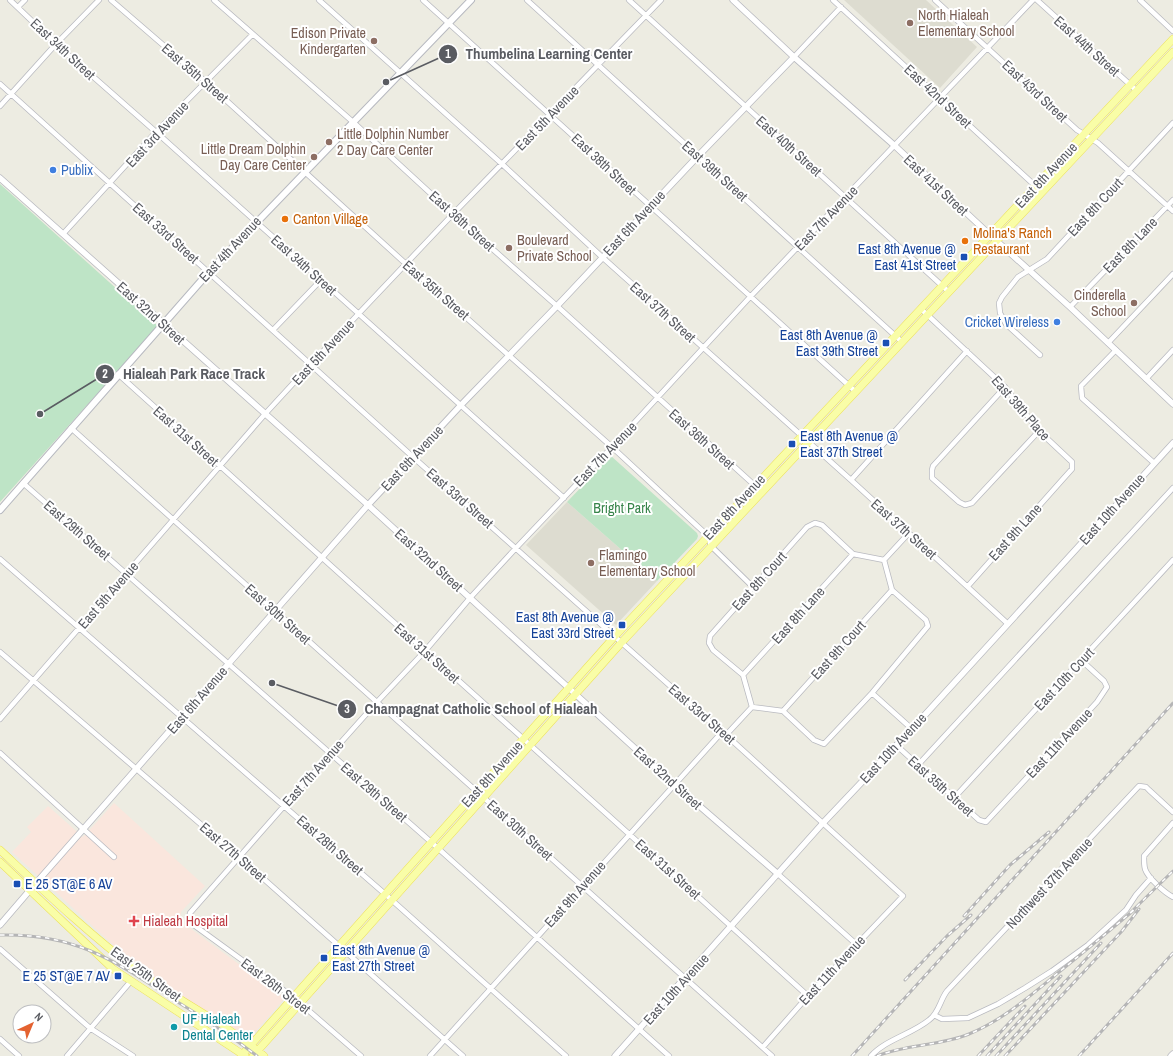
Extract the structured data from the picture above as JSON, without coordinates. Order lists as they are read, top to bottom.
{
  "streets": {
    "main road": ["East 8th Avenue", "East 4th Avenue", "East 25th Street"],
    "street": [
      "East 44th Street",
      "East 34th Street",
      "East 35th Street",
      "East 43rd Street",
      "East 42nd Street",
      "East 5th Avenue",
      "East 3rd Avenue",
      "East 40th Street",
      "East 38th Street",
      "East 39th Street",
      "East 41st Street",
      "East 8th Court",
      "East 7th Avenue",
      "East 36th Street",
      "East 6th Avenue",
      "East 33rd Street",
      "East 8th Lane",
      "East 37th Street",
      "East 32nd Street",
      "East 39th Place",
      "East 31st Street",
      "East 10th Avenue",
      "East 29th Street",
      "East 9th Lane",
      "East 30th Street",
      "East 9th Court",
      "East 10th Court",
      "East 11th Avenue",
      "East 28th Street",
      "East 27th Street",
      "Northwest 37th Avenue",
      "East 9th Avenue",
      "East 26th Street"
    ]
  },
  "crossings": [
    ["East 44th Street", "East 8th Avenue"],
    ["East 34th Street", "East 5th Avenue"],
    ["East 34th Street", "East 3rd Avenue"],
    ["East 34th Street", "East 7th Avenue"],
    ["East 34th Street", "East 6th Avenue"],
    ["East 34th Street", "East 4th Avenue"],
    ["East 35th Street", "East 5th Avenue"],
    ["East 35th Street", "East 3rd Avenue"],
    ["East 35th Street", "East 8th Avenue"],
    ["East 35th Street", "East 7th Avenue"],
    ["East 35th Street", "East 6th Avenue"],
    ["East 35th Street", "East 4th Avenue"],
    ["East 35th Street", "East 10th Avenue"],
    ["East 35th Street", "East 10th Court"],
    ["East 35th Street", "East 11th Avenue"],
    ["East 43rd Street", "East 8th Avenue"],
    ["East 43rd Street", "East 8th Court"],
    ["East 43rd Street", "East 7th Avenue"],
    ["East 43rd Street", "East 8th Lane"],
    ["East 42nd Street", "East 8th Avenue"],
    ["East 42nd Street", "East 7th Avenue"],
    ["East 42nd Street", "East 6th Avenue"],
    ["East 5th Avenue", "East 40th Street"],
    ["East 5th Avenue", "East 38th Street"],
    ["East 5th Avenue", "East 39th Street"],
    ["East 5th Avenue", "East 36th Street"],
    ["East 5th Avenue", "East 33rd Street"],
    ["East 5th Avenue", "East 37th Street"],
    ["East 5th Avenue", "East 32nd Street"],
    ["East 5th Avenue", "East 31st Street"],
    ["East 5th Avenue", "East 29th Street"],
    ["East 5th Avenue", "East 30th Street"],
    ["East 5th Avenue", "East 28th Street"],
    ["East 5th Avenue", "East 27th Street"],
    ["East 3rd Avenue", "East 36th Street"],
    ["East 3rd Avenue", "East 33rd Street"],
    ["East 3rd Avenue", "East 32nd Street"],
    ["East 40th Street", "East 8th Avenue"],
    ["East 40th Street", "East 7th Avenue"],
    ["East 40th Street", "East 6th Avenue"],
    ["East 38th Street", "East 8th Avenue"],
    ["East 38th Street", "East 7th Avenue"],
    ["East 38th Street", "East 6th Avenue"],
    ["East 38th Street", "East 4th Avenue"],
    ["East 39th Street", "East 8th Avenue"],
    ["East 39th Street", "East 7th Avenue"],
    ["East 39th Street", "East 6th Avenue"],
    ["East 8th Avenue", "East 41st Street"],
    ["East 8th Avenue", "East 36th Street"],
    ["East 8th Avenue", "East 33rd Street"],
    ["East 8th Avenue", "East 37th Street"],
    ["East 8th Avenue", "East 32nd Street"],
    ["East 8th Avenue", "East 39th Place"],
    ["East 8th Avenue", "East 31st Street"],
    ["East 8th Avenue", "East 29th Street"],
    ["East 8th Avenue", "East 30th Street"],
    ["East 8th Avenue", "East 28th Street"],
    ["East 8th Avenue", "East 27th Street"],
    ["East 8th Avenue", "East 25th Street"],
    ["East 8th Avenue", "East 26th Street"],
    ["East 41st Street", "East 8th Court"],
    ["East 41st Street", "East 7th Avenue"],
    ["East 41st Street", "East 6th Avenue"],
    ["East 41st Street", "East 8th Lane"],
    ["East 8th Court", "East 8th Lane"],
    ["East 7th Avenue", "East 36th Street"],
    ["East 7th Avenue", "East 33rd Street"],
    ["East 7th Avenue", "East 37th Street"],
    ["East 7th Avenue", "East 32nd Street"],
    ["East 7th Avenue", "East 31st Street"],
    ["East 7th Avenue", "East 29th Street"],
    ["East 7th Avenue", "East 30th Street"],
    ["East 7th Avenue", "East 28th Street"],
    ["East 7th Avenue", "East 27th Street"],
    ["East 7th Avenue", "East 26th Street"],
    ["East 36th Street", "East 6th Avenue"],
    ["East 36th Street", "East 4th Avenue"],
    ["East 6th Avenue", "East 33rd Street"],
    ["East 6th Avenue", "East 37th Street"],
    ["East 6th Avenue", "East 32nd Street"],
    ["East 6th Avenue", "East 31st Street"],
    ["East 6th Avenue", "East 29th Street"],
    ["East 6th Avenue", "East 30th Street"],
    ["East 6th Avenue", "East 28th Street"],
    ["East 6th Avenue", "East 27th Street"],
    ["East 6th Avenue", "East 25th Street"],
    ["East 33rd Street", "East 4th Avenue"],
    ["East 33rd Street", "East 10th Avenue"],
    ["East 33rd Street", "East 11th Avenue"],
    ["East 33rd Street", "East 9th Avenue"],
    ["East 4th Avenue", "East 37th Street"],
    ["East 4th Avenue", "East 32nd Street"],
    ["East 4th Avenue", "East 31st Street"],
    ["East 4th Avenue", "East 29th Street"],
    ["East 4th Avenue", "East 30th Street"],
    ["East 37th Street", "East 10th Avenue"],
    ["East 37th Street", "East 9th Lane"],
    ["East 32nd Street", "East 10th Avenue"],
    ["East 32nd Street", "East 11th Avenue"],
    ["East 32nd Street", "East 9th Avenue"],
    ["East 39th Place", "East 9th Lane"],
    ["East 31st Street", "East 10th Avenue"],
    ["East 31st Street", "East 11th Avenue"],
    ["East 31st Street", "East 9th Avenue"],
    ["East 10th Avenue", "East 29th Street"],
    ["East 10th Avenue", "East 30th Street"],
    ["East 29th Street", "East 9th Avenue"],
    ["East 30th Street", "East 11th Avenue"],
    ["East 30th Street", "East 9th Avenue"],
    ["East 10th Court", "East 11th Avenue"],
    ["East 28th Street", "East 9th Avenue"],
    ["East 27th Street", "East 9th Avenue"]
  ],
  "parks": ["Bright Park"],
  "places": {
    "other": [
      "North Hialeah Elementary School",
      "Edison Private Kindergarten",
      "Thumbelina Learning Center",
      "Little Dolphin Number 2 Day Care Center",
      "Little Dream Dolphin Day Care Center",
      "Publix",
      "Canton Village",
      "Molina's Ranch Restaurant",
      "Boulevard Private School",
      "Cinderella School",
      "Cricket Wireless",
      "Hialeah Park Race Track",
      "Flamingo Elementary School",
      "Champagnat Catholic School of Hialeah",
      "UF Hialeah Dental Center"
    ],
    "transit": [
      "East 8th Avenue @ East 41st Street",
      "East 8th Avenue @ East 39th Street",
      "East 8th Avenue @ East 37th Street",
      "East 8th Avenue @ East 33rd Street",
      "E 25 ST@E 6 AV",
      "East 8th Avenue @ East 27th Street",
      "E 25 ST@E 7 AV"
    ],
    "health": ["Hialeah Hospital"]
  },
  "north": "top right"
}
